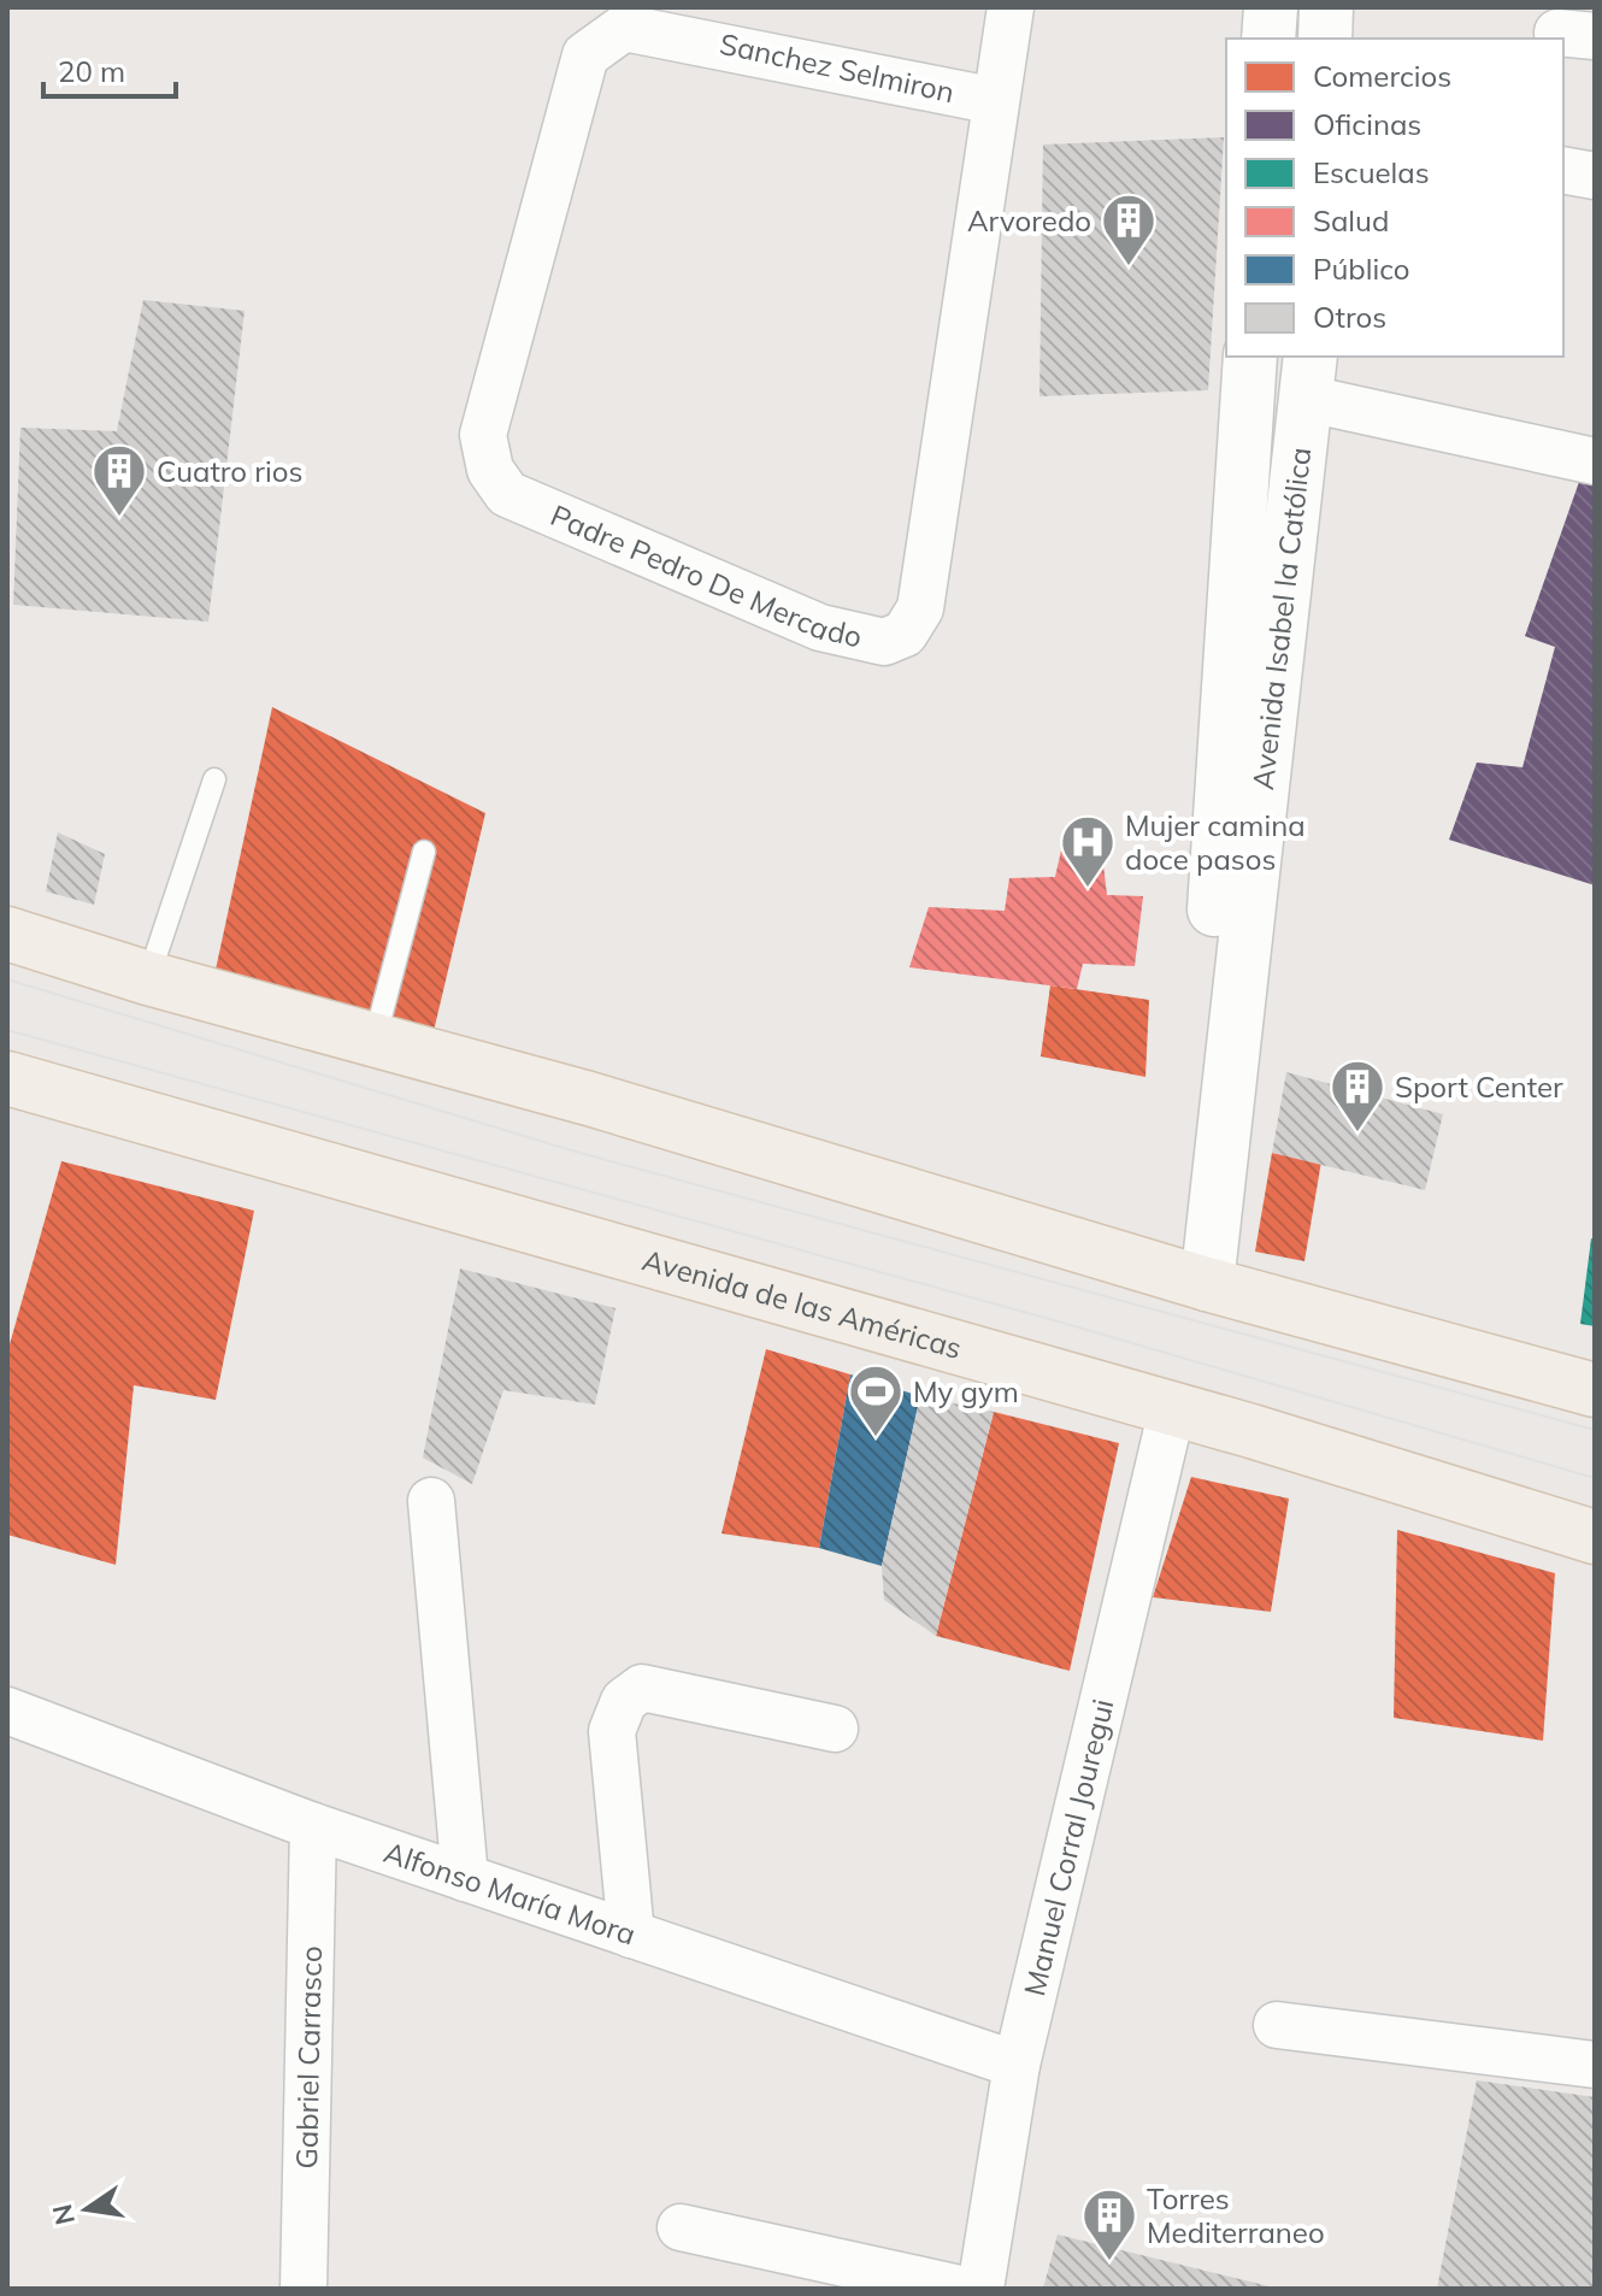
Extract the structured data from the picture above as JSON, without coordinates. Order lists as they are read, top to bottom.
{
  "streets": {
    "main road": ["Avenida Isabel la Católica", "Avenida de las Américas"],
    "street": [
      "Sanchez Selmiron",
      "Padre Pedro De Mercado",
      "Manuel Corral Jouregui",
      "Alfonso María Mora",
      "Gabriel Carrasco"
    ]
  },
  "crossings": [
    ["Sanchez Selmiron", "Padre Pedro De Mercado"],
    ["Avenida de las Américas", "Manuel Corral Jouregui"],
    ["Manuel Corral Jouregui", "Alfonso María Mora"],
    ["Alfonso María Mora", "Gabriel Carrasco"]
  ],
  "places": {
    "building": [
      "Arvoredo",
      "Cuatro rios",
      "Sport Center",
      "Torres Mediterraneo"
    ],
    "hospital": ["Mujer camina doce pasos"],
    "sports": ["My gym"]
  },
  "legend": [
    "Comercios",
    "Oficinas",
    "Escuelas",
    "Salud",
    "Público",
    "Otros"
  ],
  "scale_bar": "20 m",
  "north": "left"
}
